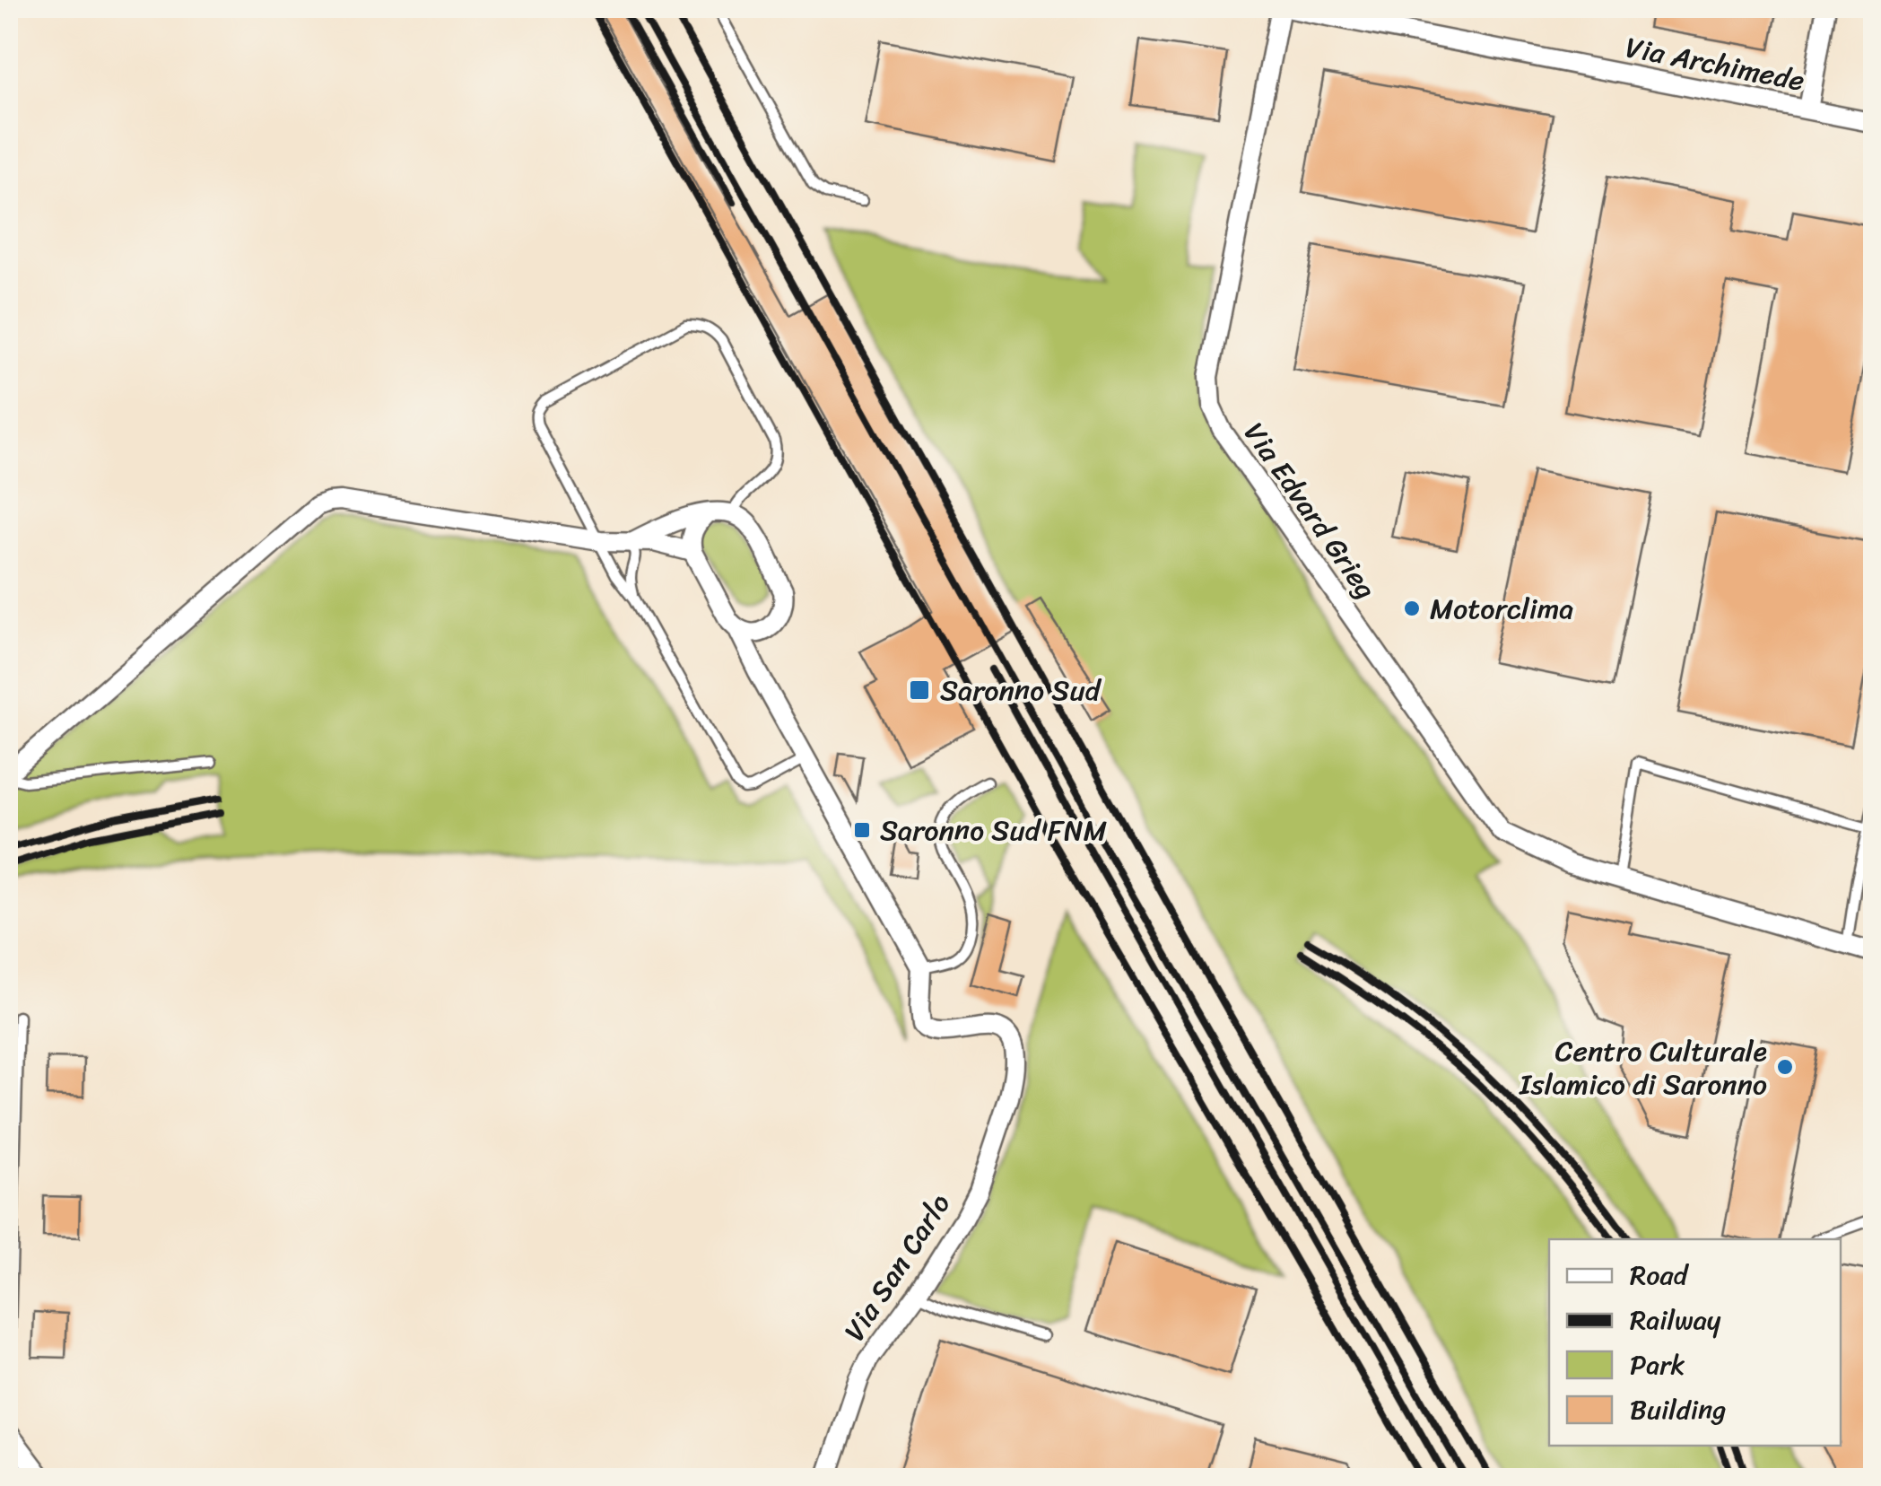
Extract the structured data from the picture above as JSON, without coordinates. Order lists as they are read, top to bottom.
{
  "streets": {
    "street": ["Via Archimede", "Via Edvard Grieg", "Via San Carlo"]
  },
  "crossings": [
    ["Via Archimede", "Via Edvard Grieg"]
  ],
  "places": {
    "other": ["Motorclima", "Centro Culturale Islamico di Saronno"],
    "transit": ["Saronno Sud", "Saronno Sud FNM"]
  },
  "legend": [
    "Road",
    "Railway",
    "Park",
    "Building"
  ]
}
